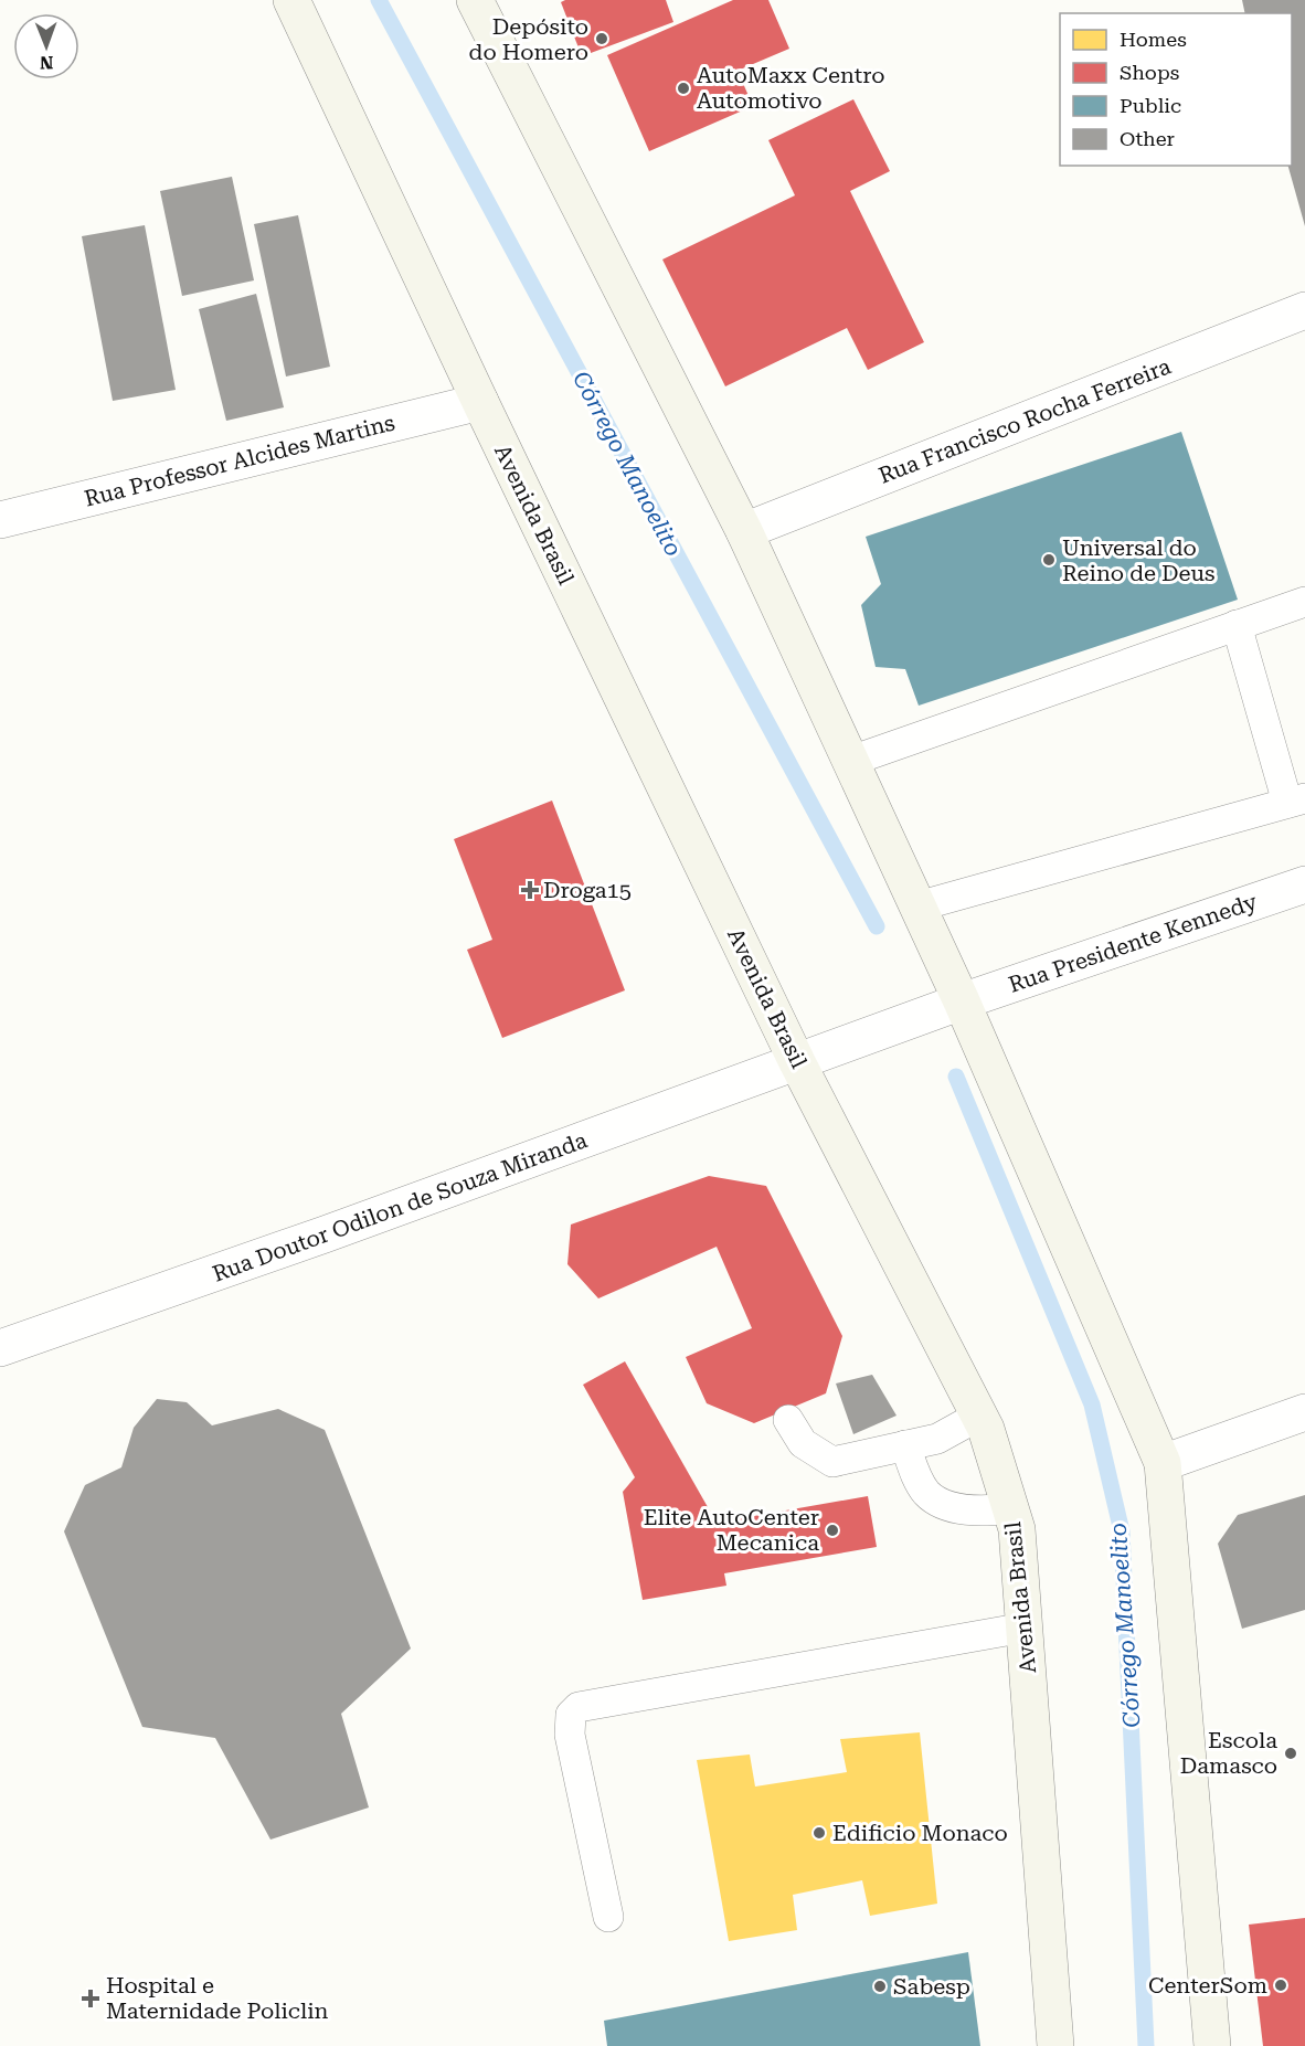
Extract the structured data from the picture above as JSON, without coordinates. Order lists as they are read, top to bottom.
{
  "streets": {
    "main road": ["Avenida Brasil"],
    "street": [
      "Rua Francisco Rocha Ferreira",
      "Rua Professor Alcides Martins",
      "Rua Presidente Kennedy",
      "Rua Doutor Odilon de Souza Miranda"
    ]
  },
  "crossings": [
    ["Rua Professor Alcides Martins", "Avenida Brasil"],
    ["Avenida Brasil", "Rua Presidente Kennedy"],
    ["Avenida Brasil", "Rua Doutor Odilon de Souza Miranda"],
    ["Rua Presidente Kennedy", "Rua Doutor Odilon de Souza Miranda"]
  ],
  "water": ["Córrego Manoelito"],
  "places": {
    "other": [
      "Depósito do Homero",
      "AutoMaxx Centro Automotivo",
      "Universal do Reino de Deus",
      "Elite AutoCenter Mecanica",
      "Escola Damasco",
      "Edificio Monaco",
      "CenterSom",
      "Sabesp"
    ],
    "health": ["Droga15", "Hospital e Maternidade Policlin"]
  },
  "legend": [
    "Homes",
    "Shops",
    "Public",
    "Other"
  ],
  "north": "bottom"
}
